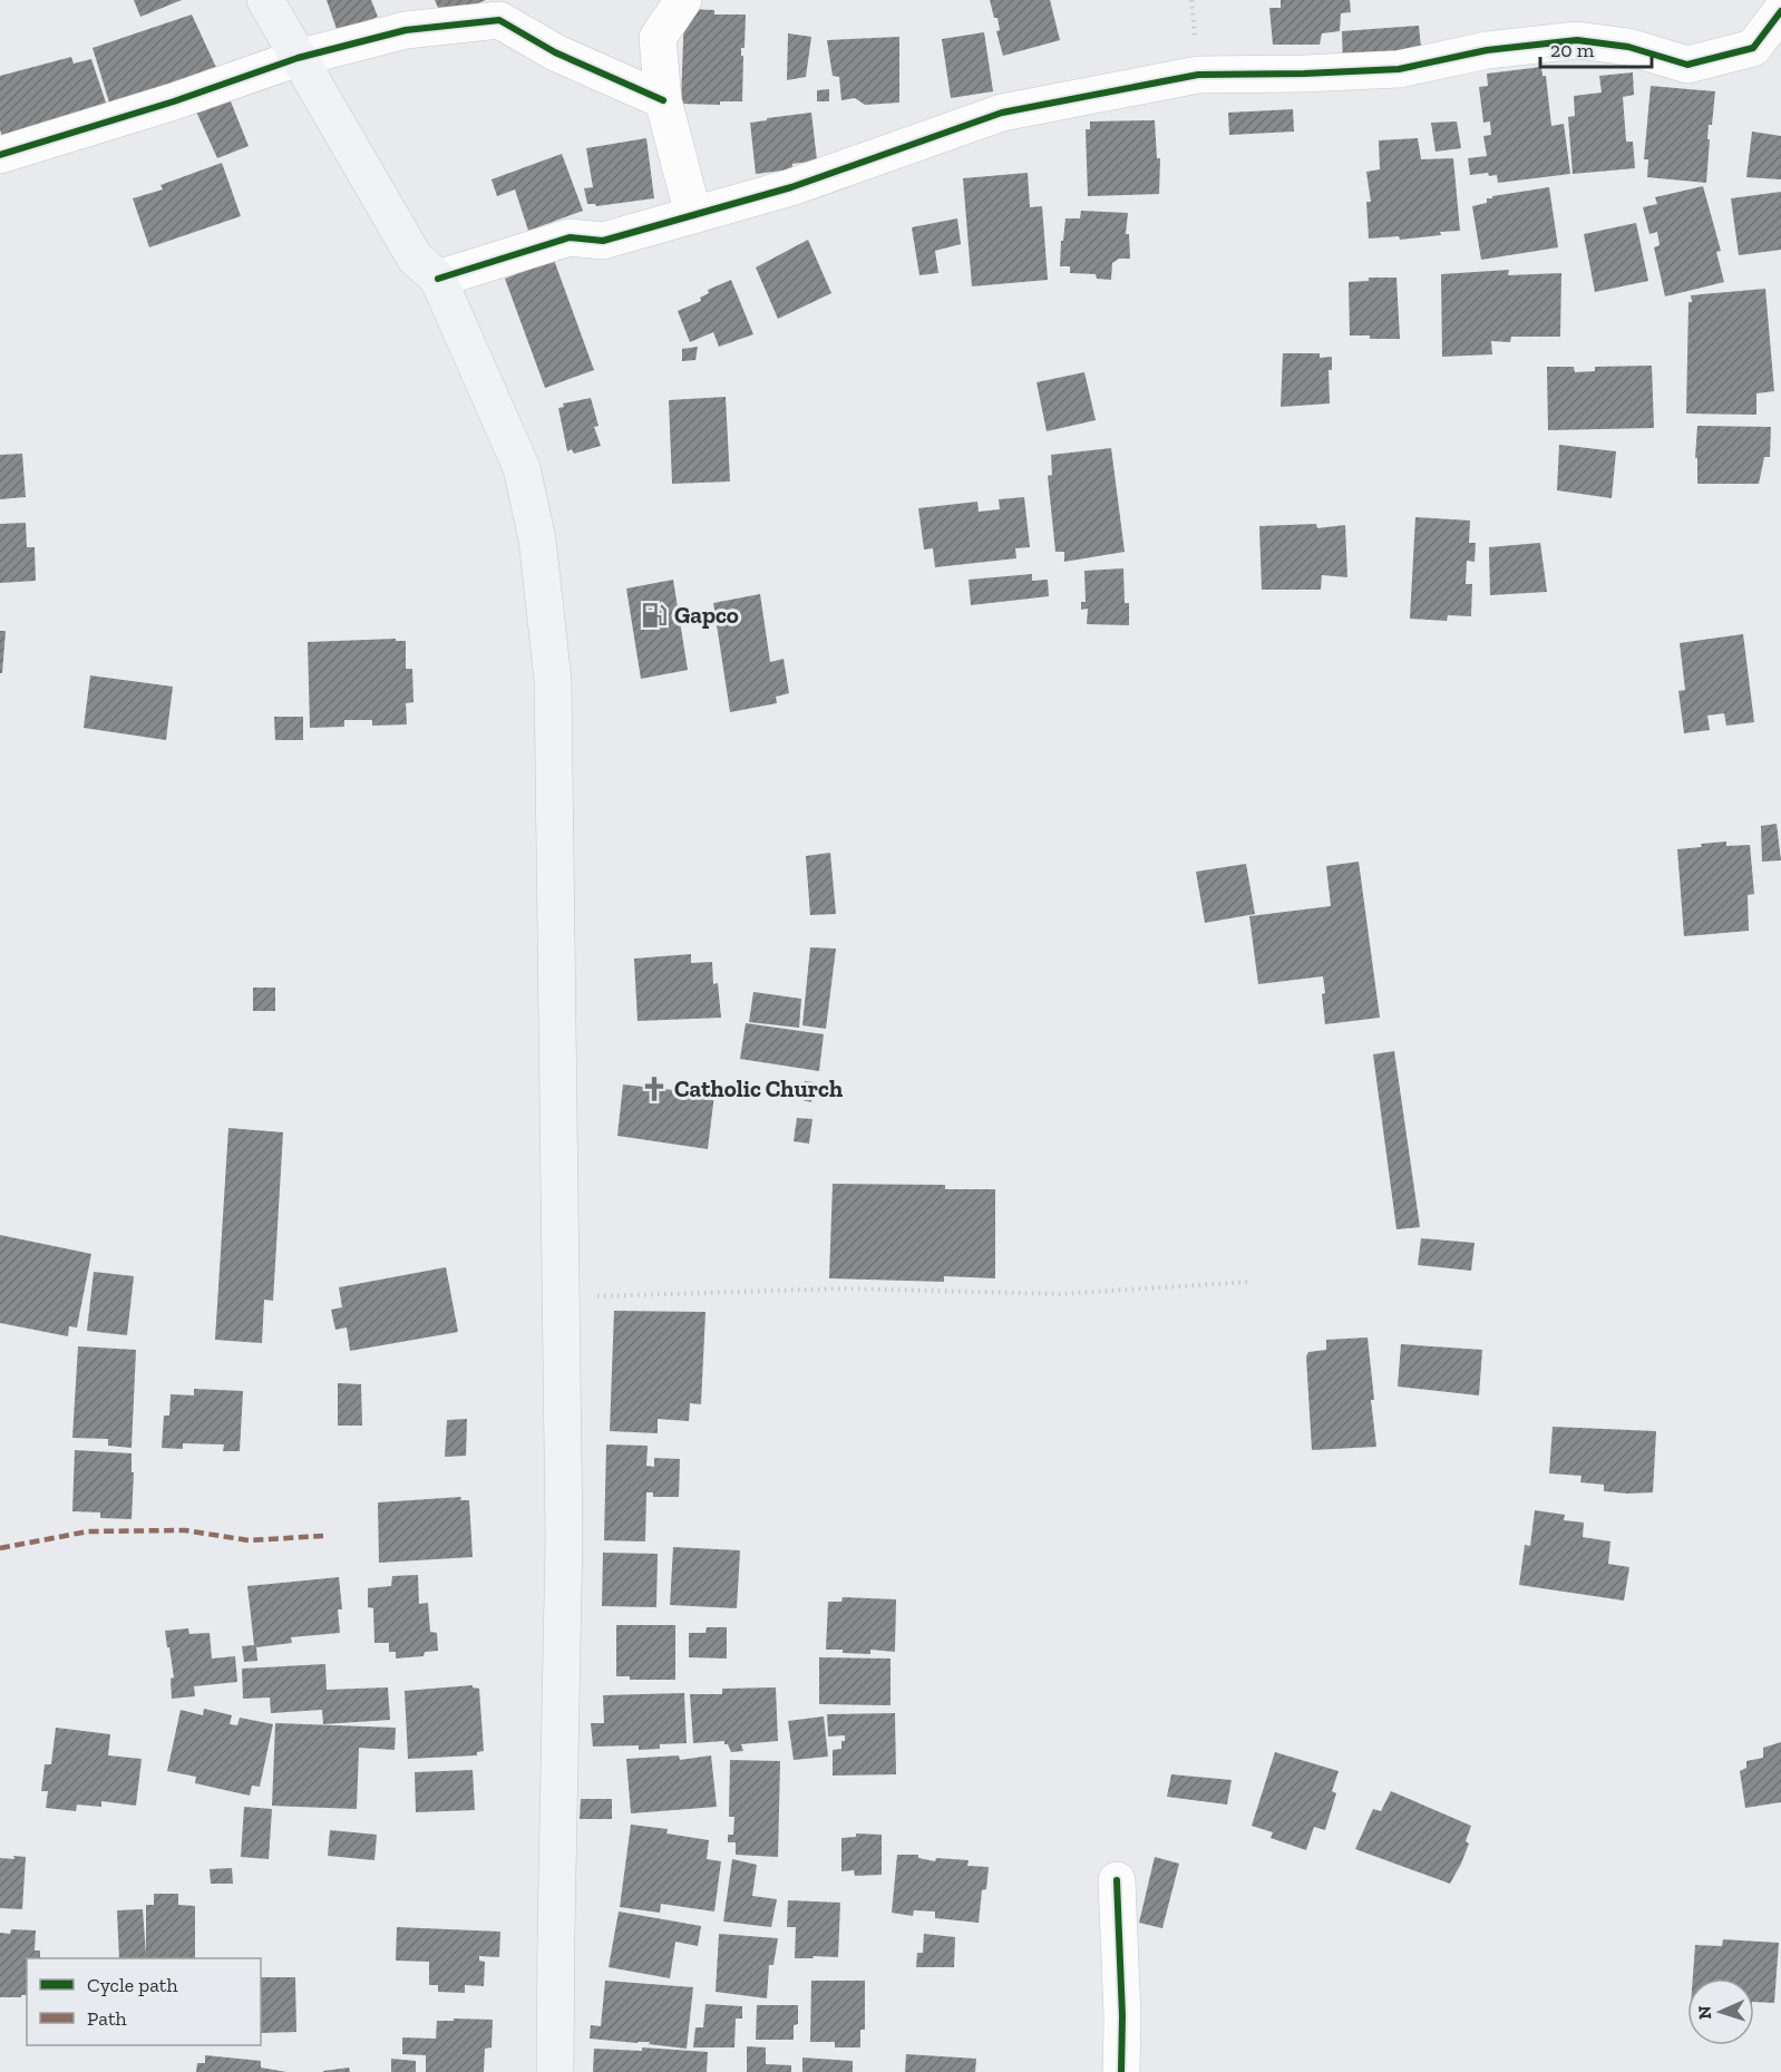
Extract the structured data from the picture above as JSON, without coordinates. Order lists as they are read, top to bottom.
{
  "places": {
    "fuel station": ["Gapco"],
    "church": ["Catholic Church"]
  },
  "legend": ["Cycle path", "Path"],
  "scale_bar": "20 m",
  "north": "left"
}
